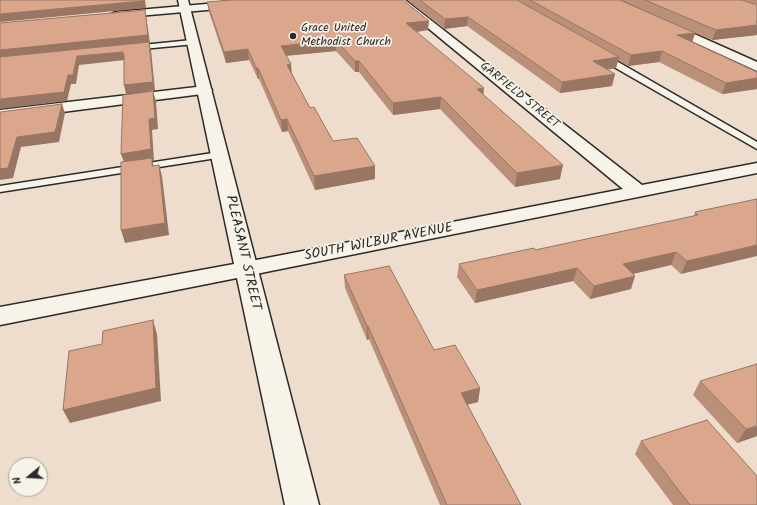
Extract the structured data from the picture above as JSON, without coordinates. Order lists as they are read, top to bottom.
{
  "streets": {
    "street": ["GARFIELD STREET", "SOUTH WILBUR AVENUE", "PLEASANT STREET"]
  },
  "crossings": [
    ["GARFIELD STREET", "SOUTH WILBUR AVENUE"],
    ["SOUTH WILBUR AVENUE", "PLEASANT STREET"]
  ],
  "places": ["Grace United Methodist Church"],
  "north": "left"
}
